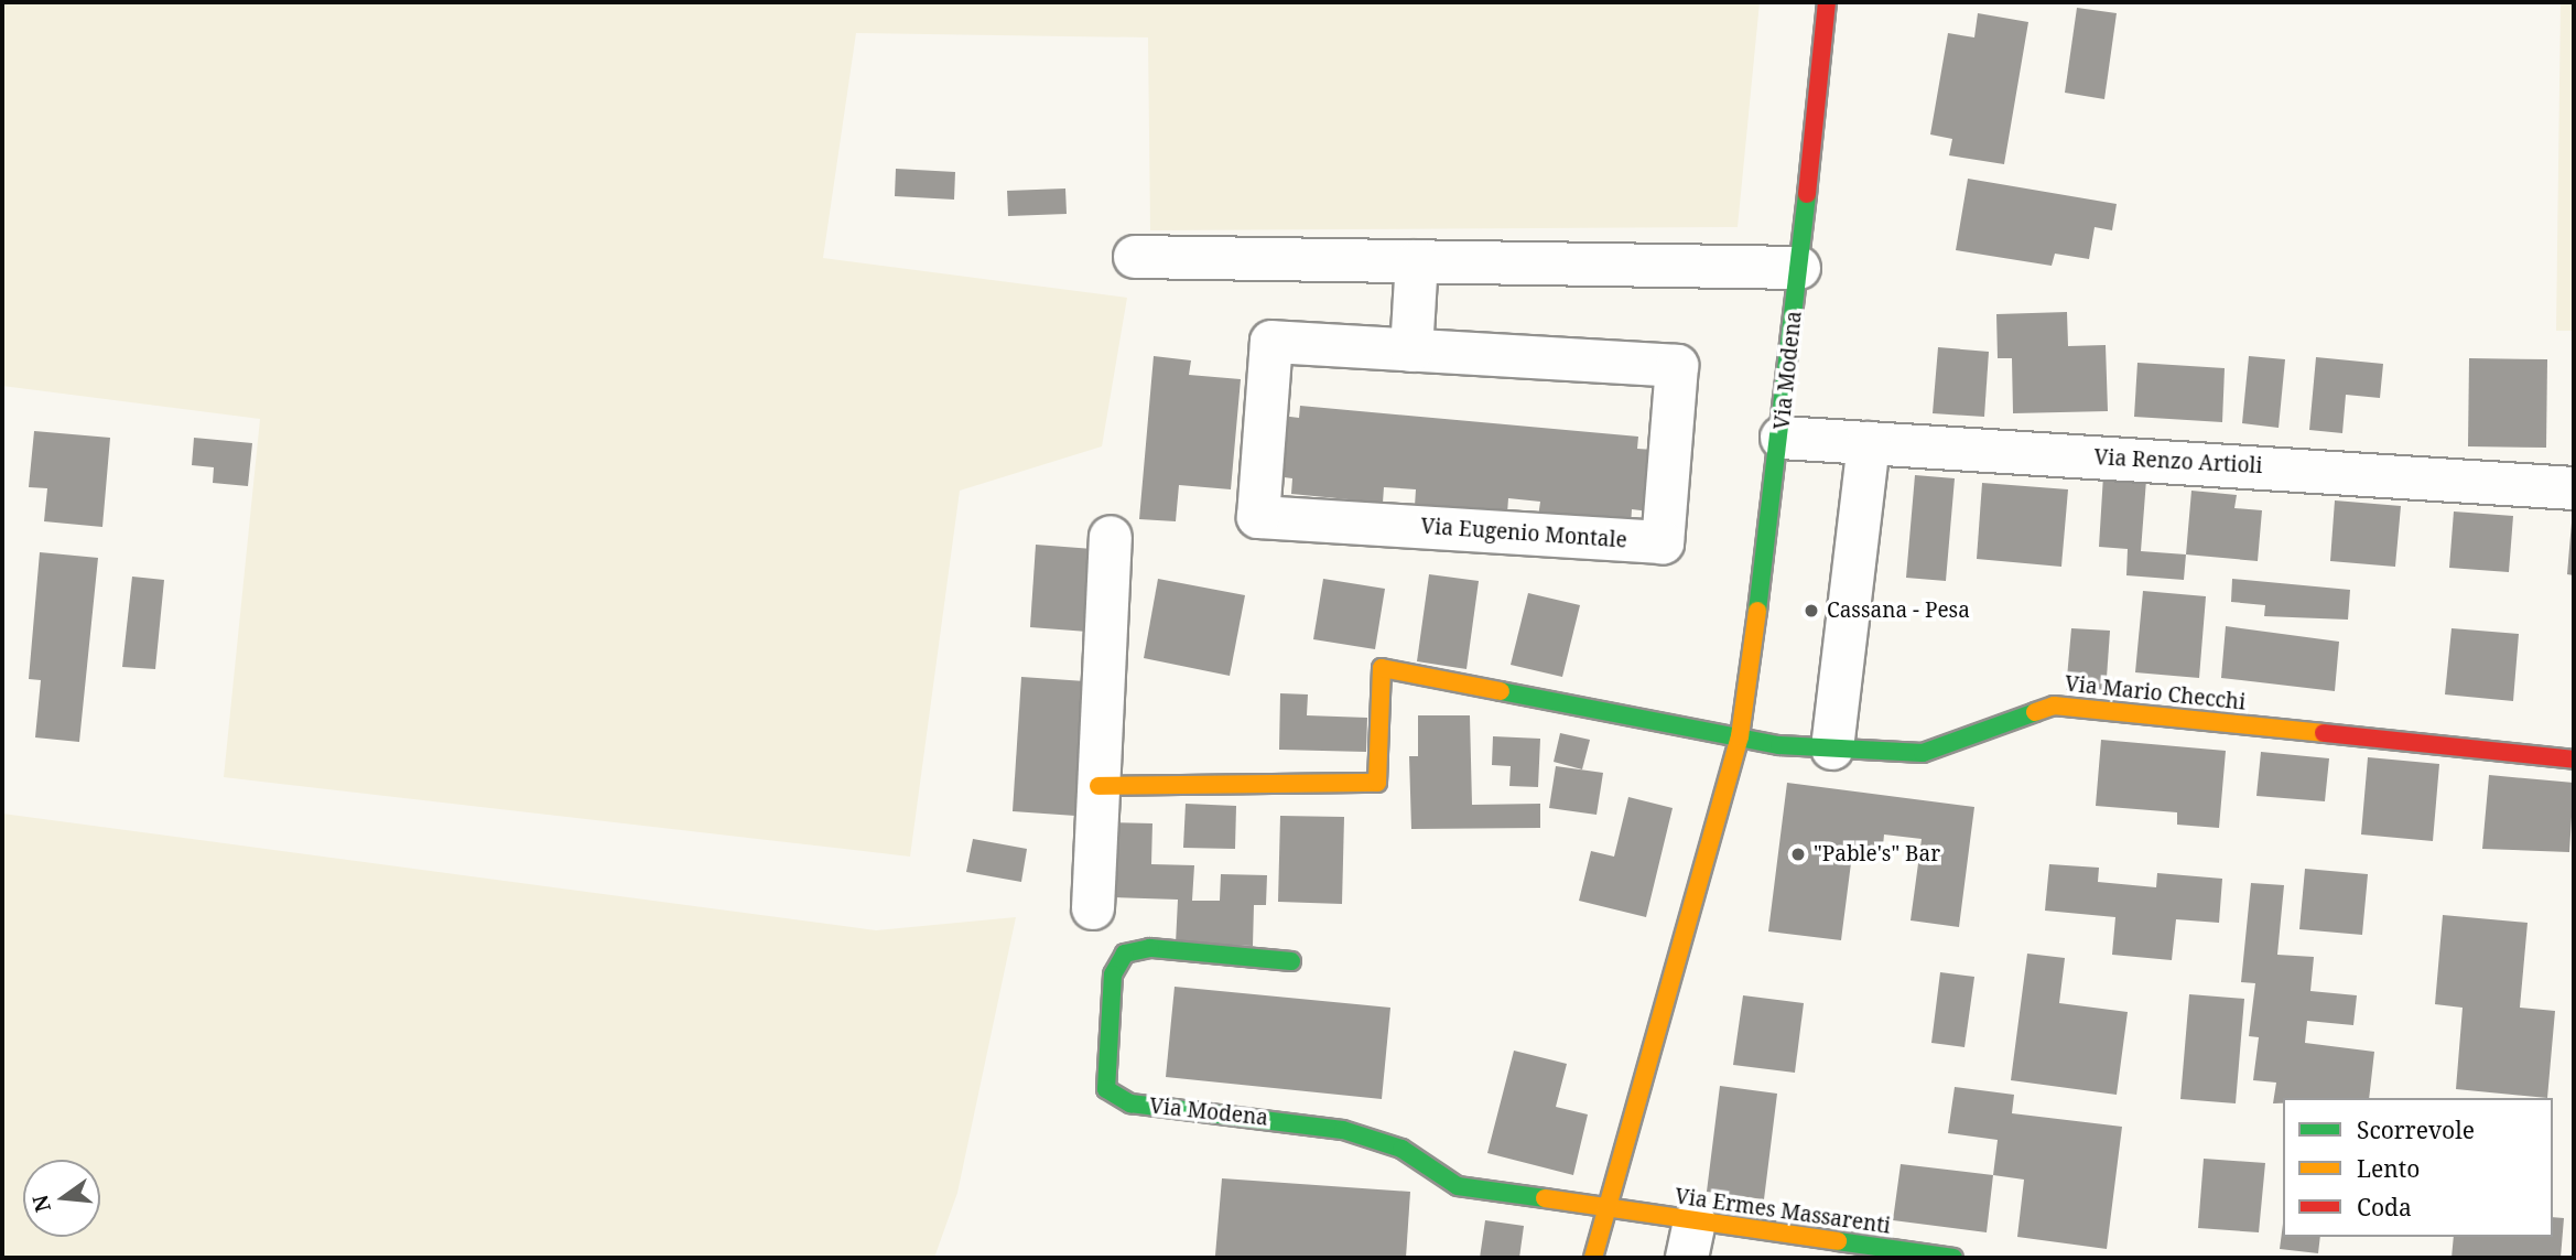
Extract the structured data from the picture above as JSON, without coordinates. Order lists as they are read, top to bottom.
{
  "streets": {
    "street": [
      "Via Modena",
      "Via Renzo Artioli",
      "Via Eugenio Montale",
      "Via Mario Checchi",
      "Via Ermes Massarenti"
    ]
  },
  "crossings": [
    ["Via Modena", "Via Renzo Artioli"],
    ["Via Modena", "Via Mario Checchi"],
    ["Via Modena", "Via Ermes Massarenti"]
  ],
  "places": ["Cassana - Pesa", "\"Pable's\" Bar"],
  "legend": ["Scorrevole", "Lento", "Coda"],
  "north": "left"
}
